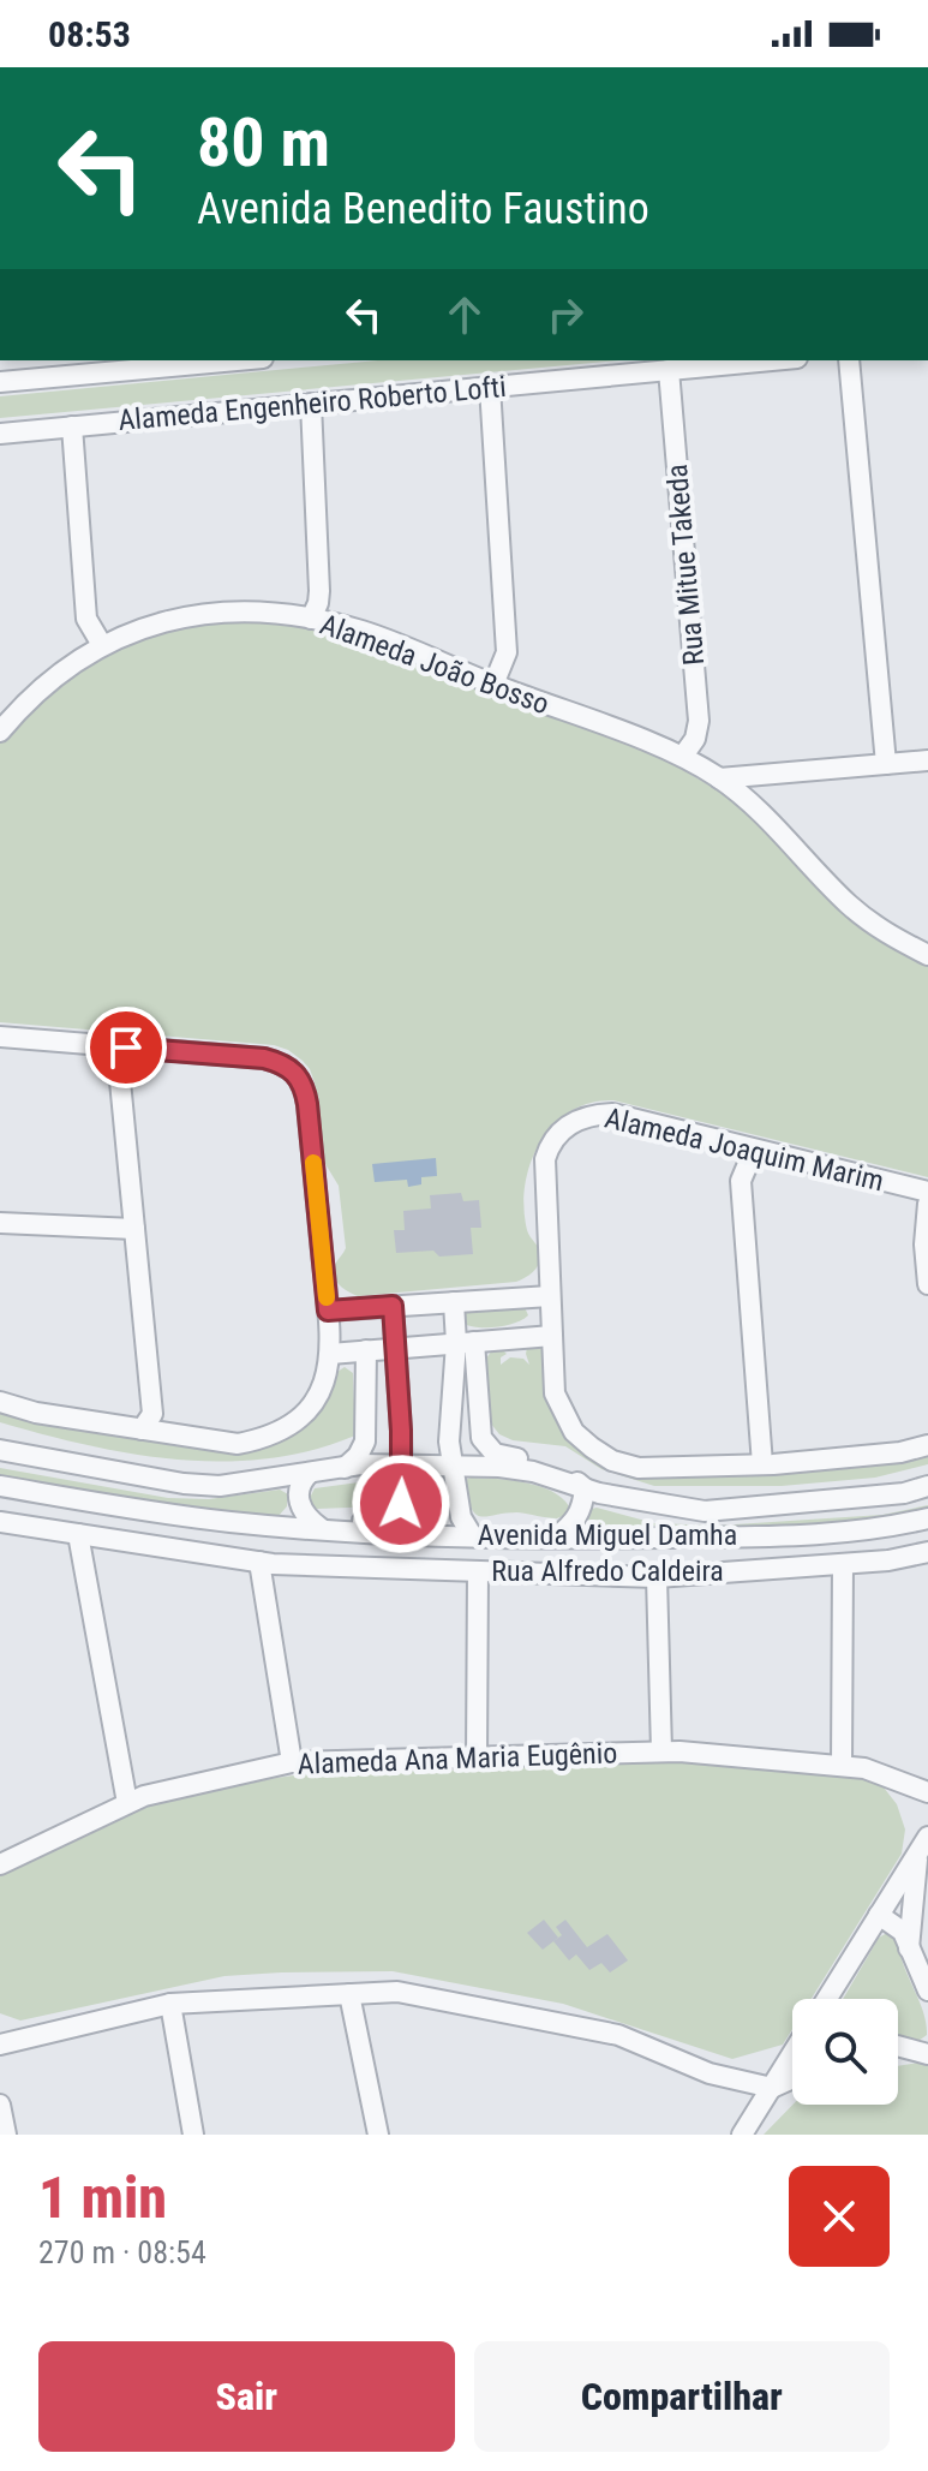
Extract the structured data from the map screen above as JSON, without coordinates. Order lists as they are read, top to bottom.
{
  "streets": {
    "street": [
      "Alameda Engenheiro Roberto Lofti",
      "Rua Mitue Takeda",
      "Alameda João Bosso",
      "Alameda Joaquim Marim",
      "Avenida Miguel Damha",
      "Rua Alfredo Caldeira",
      "Alameda Ana Maria Eugênio"
    ]
  },
  "crossings": [
    ["Alameda Engenheiro Roberto Lofti", "Rua Mitue Takeda"],
    ["Rua Mitue Takeda", "Alameda João Bosso"]
  ],
  "page": {
    "status": "08:53",
    "turn": ["80 m", "Avenida Benedito Faustino"],
    "heading": ["1 min", "270 m · 08:54"],
    "buttons": ["Sair", "Compartilhar"]
  }
}
